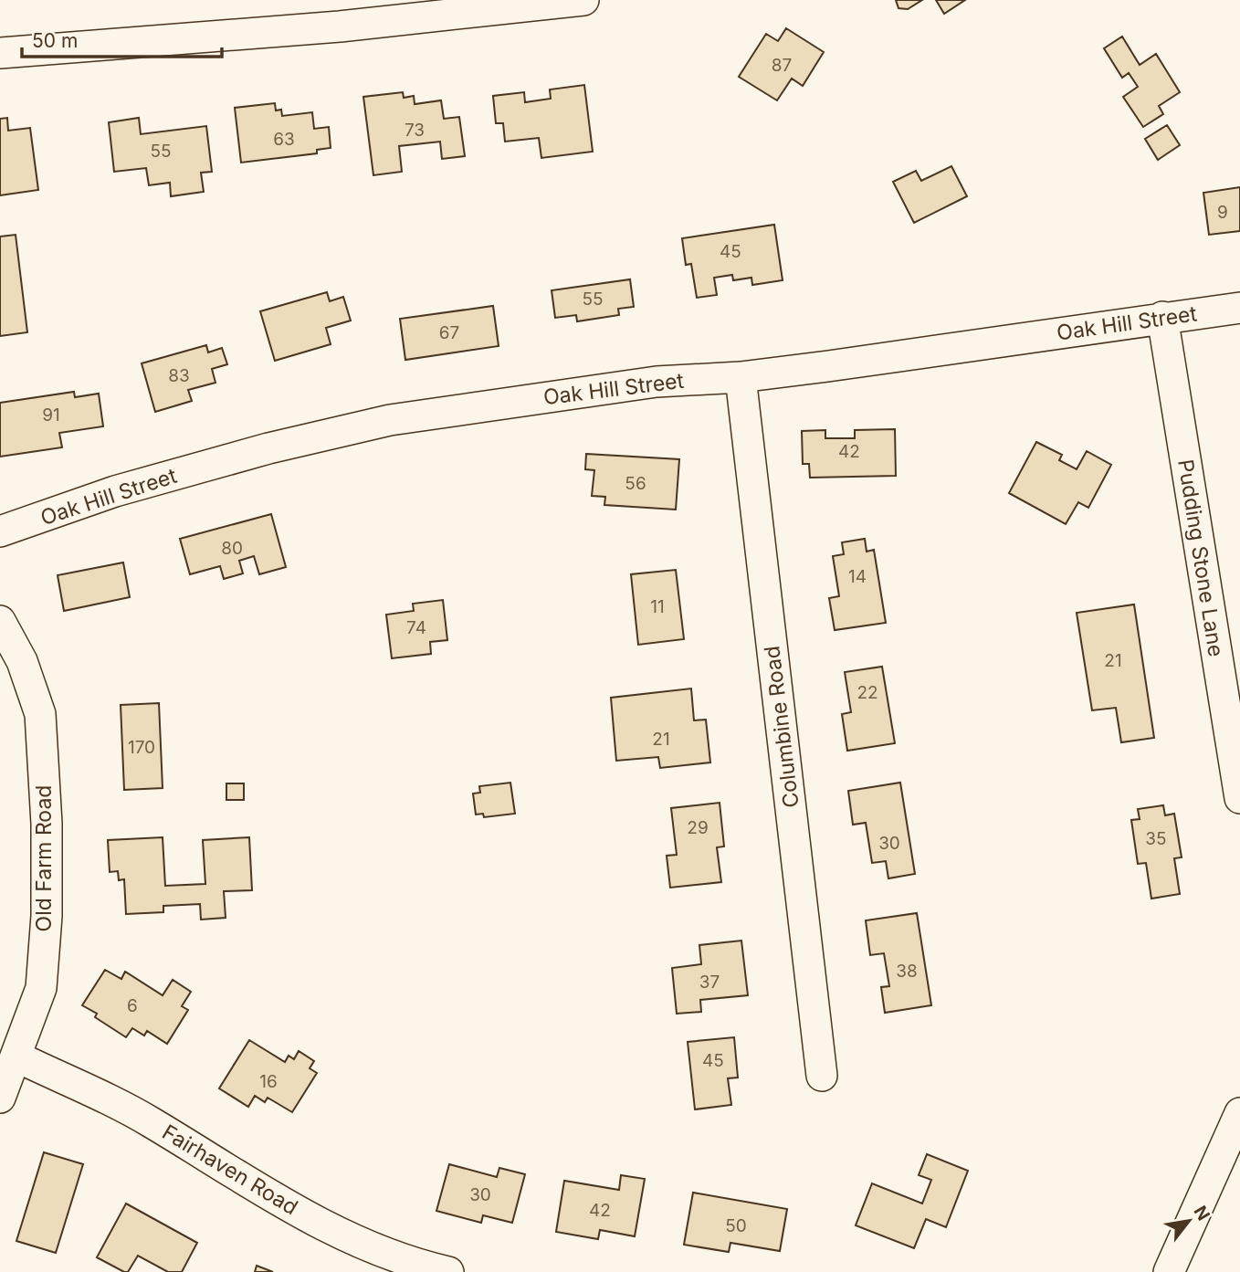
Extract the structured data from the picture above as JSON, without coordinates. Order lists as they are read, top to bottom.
{
  "streets": {
    "street": [
      "Oak Hill Street",
      "Pudding Stone Lane",
      "Columbine Road",
      "Old Farm Road",
      "Fairhaven Road"
    ]
  },
  "crossings": [
    ["Oak Hill Street", "Pudding Stone Lane"],
    ["Oak Hill Street", "Columbine Road"],
    ["Old Farm Road", "Fairhaven Road"]
  ],
  "house_numbers": [
    "87",
    "73",
    "63",
    "55",
    "9",
    "45",
    "55",
    "67",
    "83",
    "91",
    "42",
    "56",
    "80",
    "14",
    "11",
    "74",
    "21",
    "22",
    "21",
    "170",
    "29",
    "35",
    "30",
    "38",
    "37",
    "6",
    "45",
    "16",
    "30",
    "42",
    "50"
  ],
  "scale_bar": "50 m",
  "north": "top right"
}
